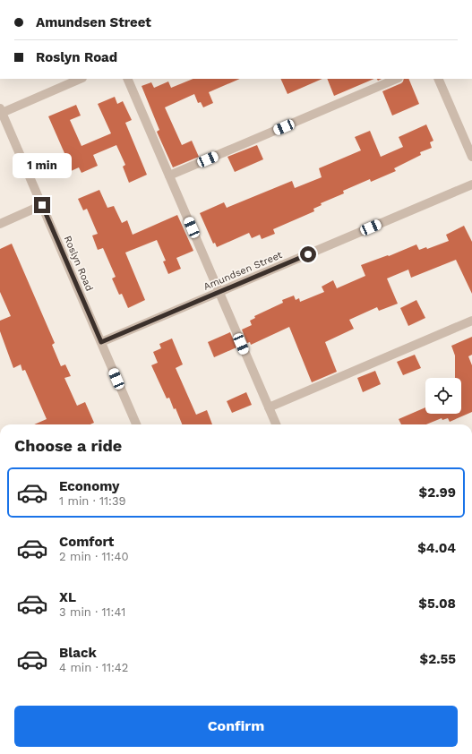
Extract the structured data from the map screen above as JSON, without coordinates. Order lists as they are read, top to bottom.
{
  "streets": {
    "street": ["Roslyn Road", "Amundsen Street"]
  },
  "crossings": [
    ["Roslyn Road", "Amundsen Street"]
  ],
  "page": {
    "banner": ["Amundsen Street", "Roslyn Road"],
    "bubble": "1 min",
    "heading": "Choose a ride",
    "list": [
      {
        "name": "Economy",
        "note": "1 min · 11:39",
        "value": "$2.99"
      },
      {
        "name": "Comfort",
        "note": "2 min · 11:40",
        "value": "$4.04"
      },
      {
        "name": "XL",
        "note": "3 min · 11:41",
        "value": "$5.08"
      },
      {
        "name": "Black",
        "note": "4 min · 11:42",
        "value": "$2.55"
      }
    ],
    "buttons": "Confirm"
  }
}
